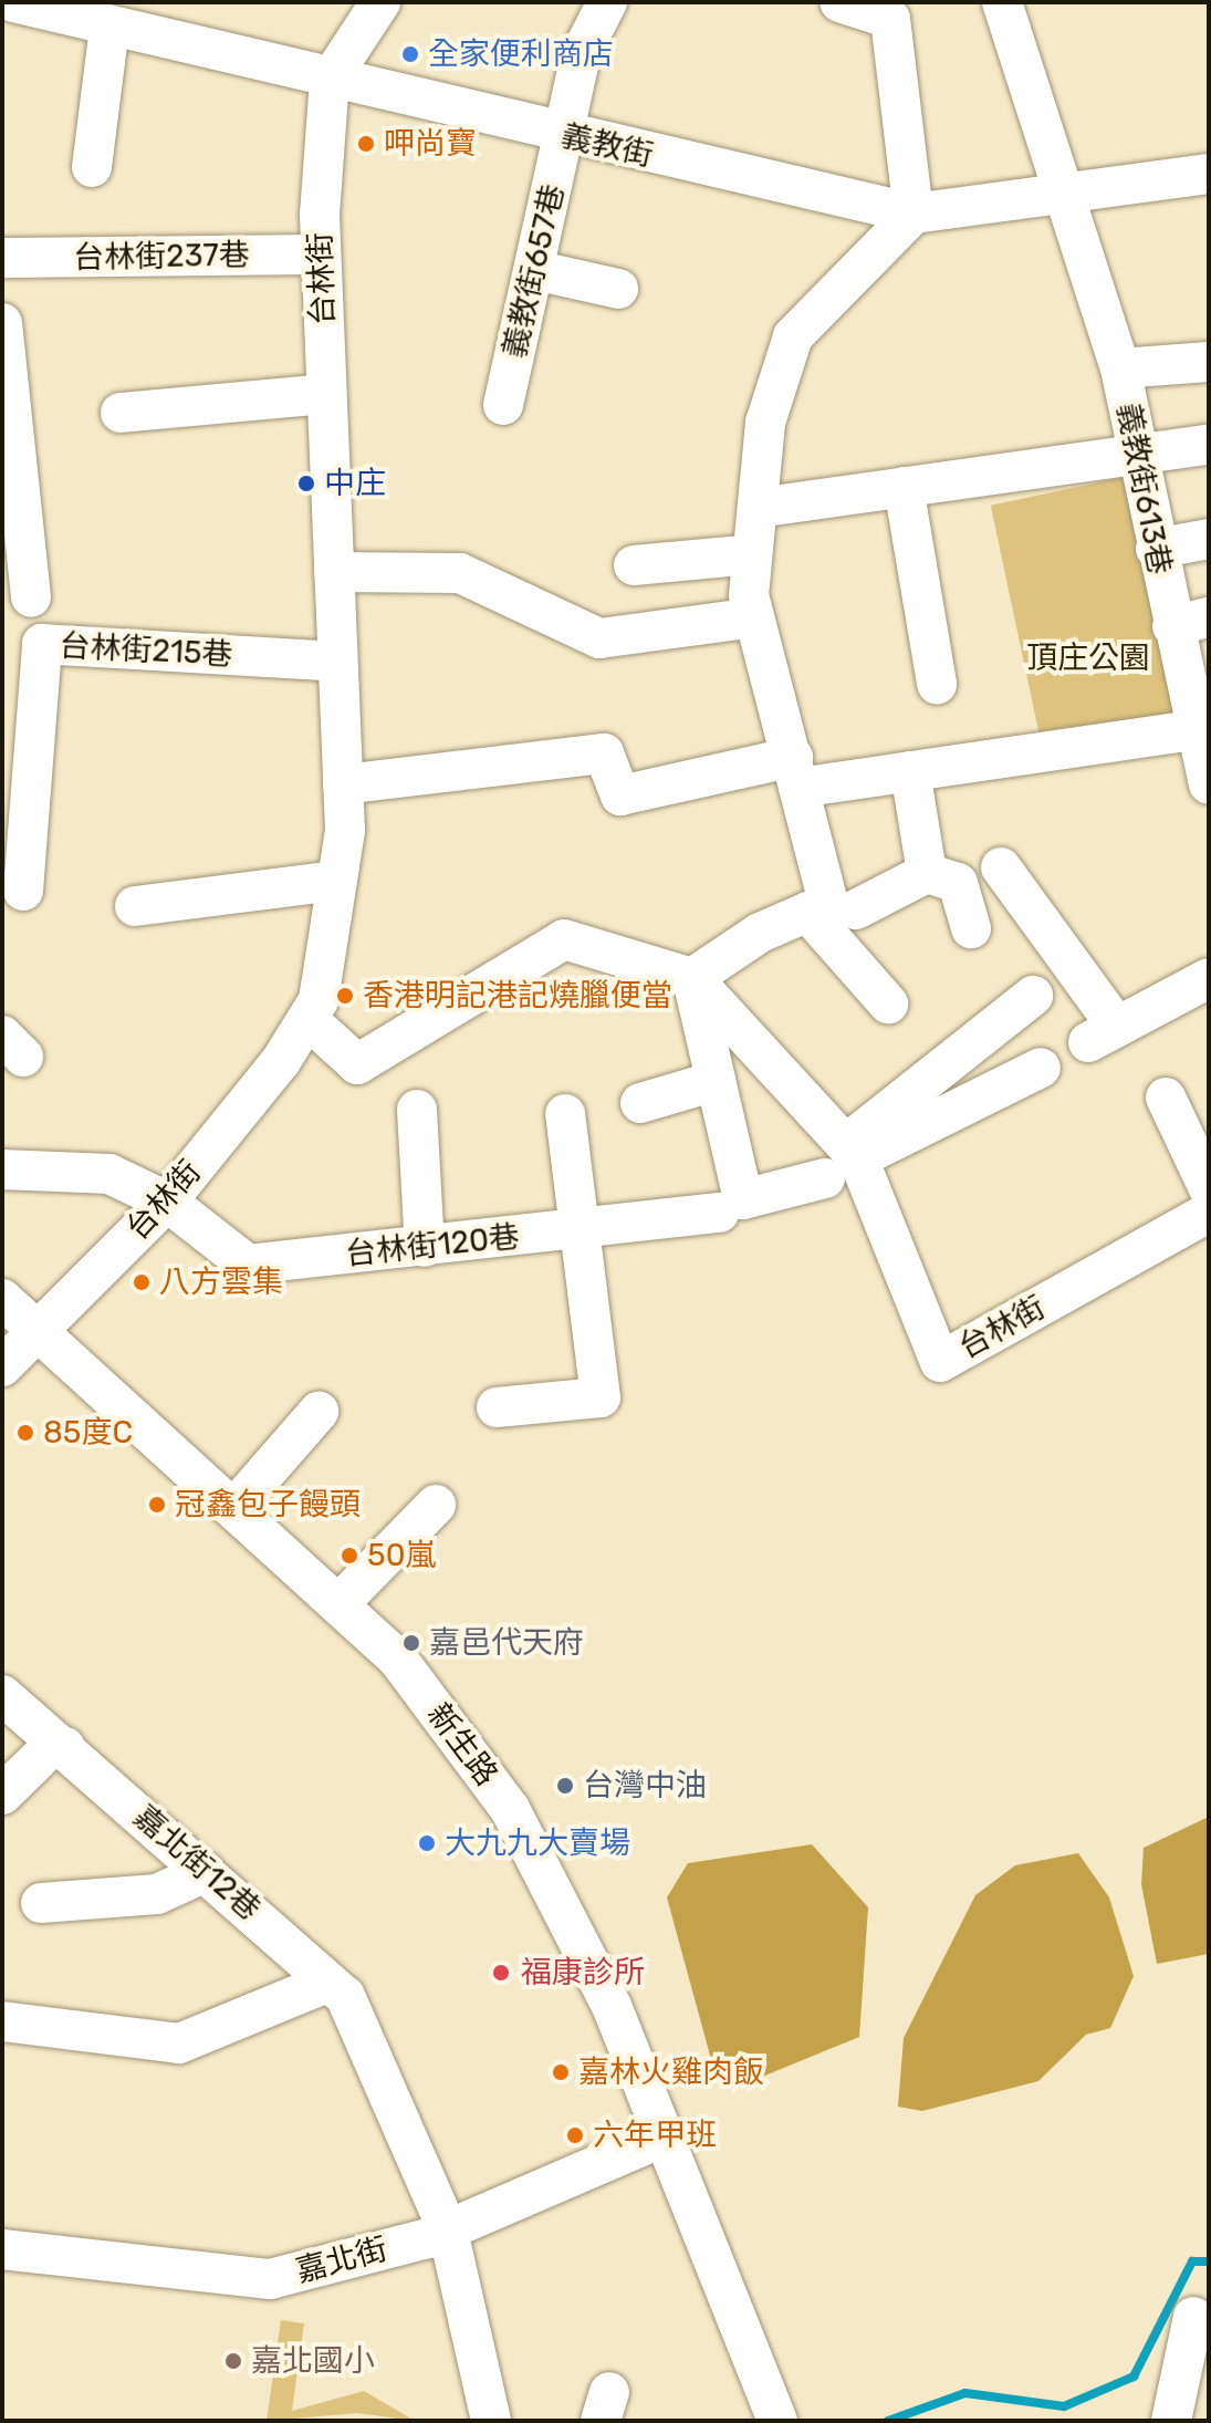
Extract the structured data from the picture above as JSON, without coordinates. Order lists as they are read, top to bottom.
{
  "streets": {
    "street": [
      "義教街",
      "台林街237巷",
      "義教街657巷",
      "台林街",
      "義教街613巷",
      "台林街215巷",
      "台林街120巷",
      "新生路",
      "嘉北街12巷",
      "嘉北街"
    ]
  },
  "crossings": [
    ["義教街", "義教街657巷"],
    ["義教街", "台林街"],
    ["義教街", "義教街613巷"],
    ["台林街237巷", "台林街"],
    ["台林街", "台林街215巷"],
    ["台林街", "台林街120巷"],
    ["台林街", "新生路"],
    ["新生路", "嘉北街"],
    ["嘉北街12巷", "嘉北街"]
  ],
  "parks": ["頂庄公園"],
  "places": [
    "全家便利商店",
    "呷尚寶",
    "中庄",
    "香港明記港記燒臘便當",
    "八方雲集",
    "85度C",
    "冠鑫包子饅頭",
    "50嵐",
    "嘉邑代天府",
    "台灣中油",
    "大九九大賣場",
    "福康診所",
    "嘉林火雞肉飯",
    "六年甲班",
    "嘉北國小"
  ]
}
